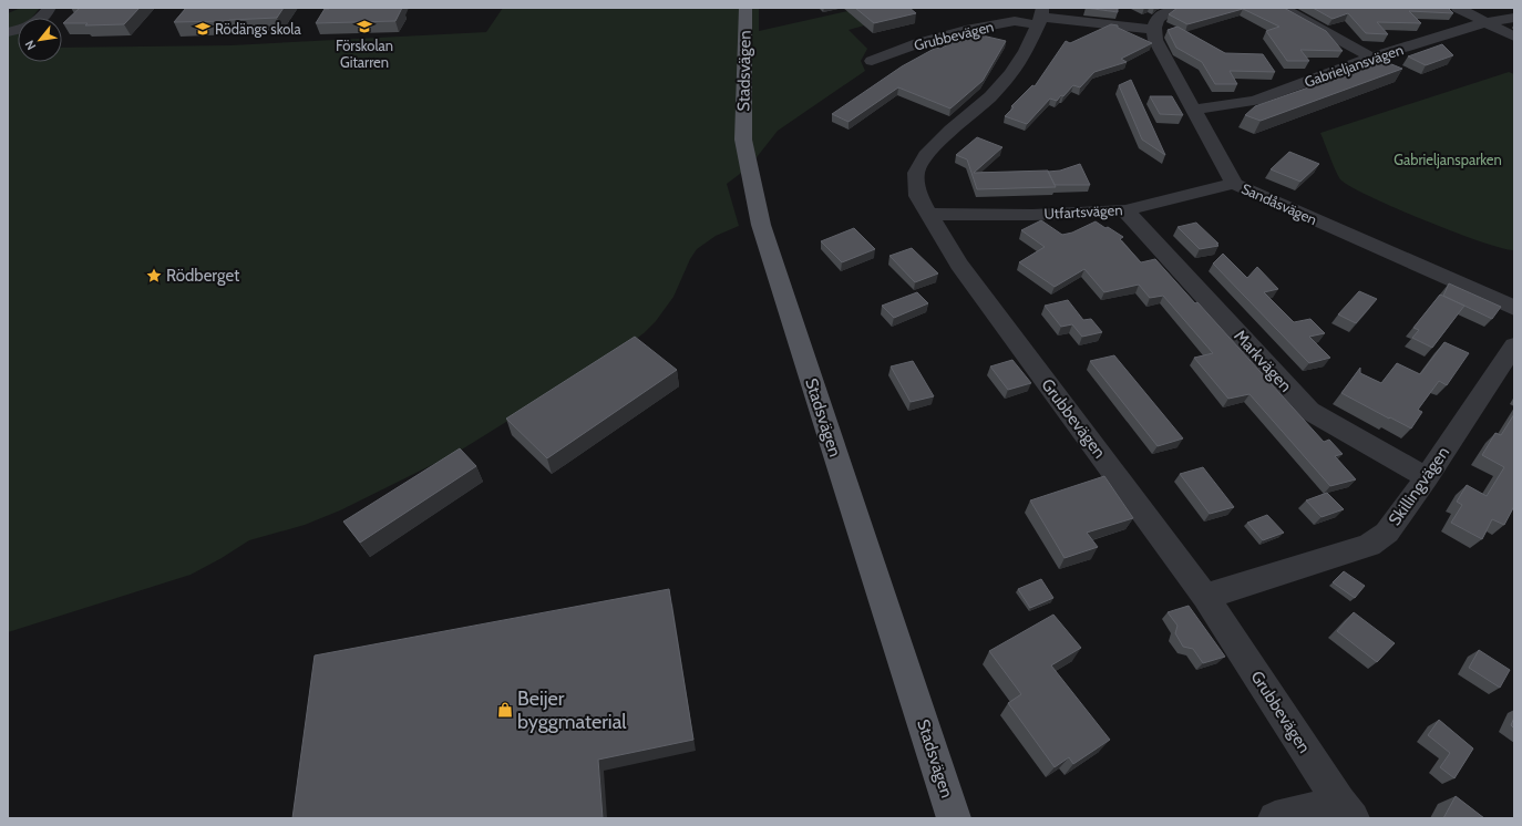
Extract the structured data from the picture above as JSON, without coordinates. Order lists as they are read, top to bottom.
{
  "streets": {
    "main road": ["Stadsvägen"],
    "street": [
      "Grubbevägen",
      "Gabrieljansvägen",
      "Sandåsvägen",
      "Utfartsvägen",
      "Markvägen",
      "Skillingvägen"
    ]
  },
  "crossings": [
    ["Grubbevägen", "Utfartsvägen"],
    ["Grubbevägen", "Skillingvägen"],
    ["Gabrieljansvägen", "Sandåsvägen"],
    ["Sandåsvägen", "Utfartsvägen"],
    ["Utfartsvägen", "Markvägen"],
    ["Markvägen", "Skillingvägen"]
  ],
  "parks": ["Gabrieljansparken"],
  "places": {
    "school or university": ["Förskolan Gitarren", "Rödängs skola"],
    "place": ["Rödberget"],
    "shop": ["Beijer byggmaterial"]
  },
  "north": "bottom left"
}
